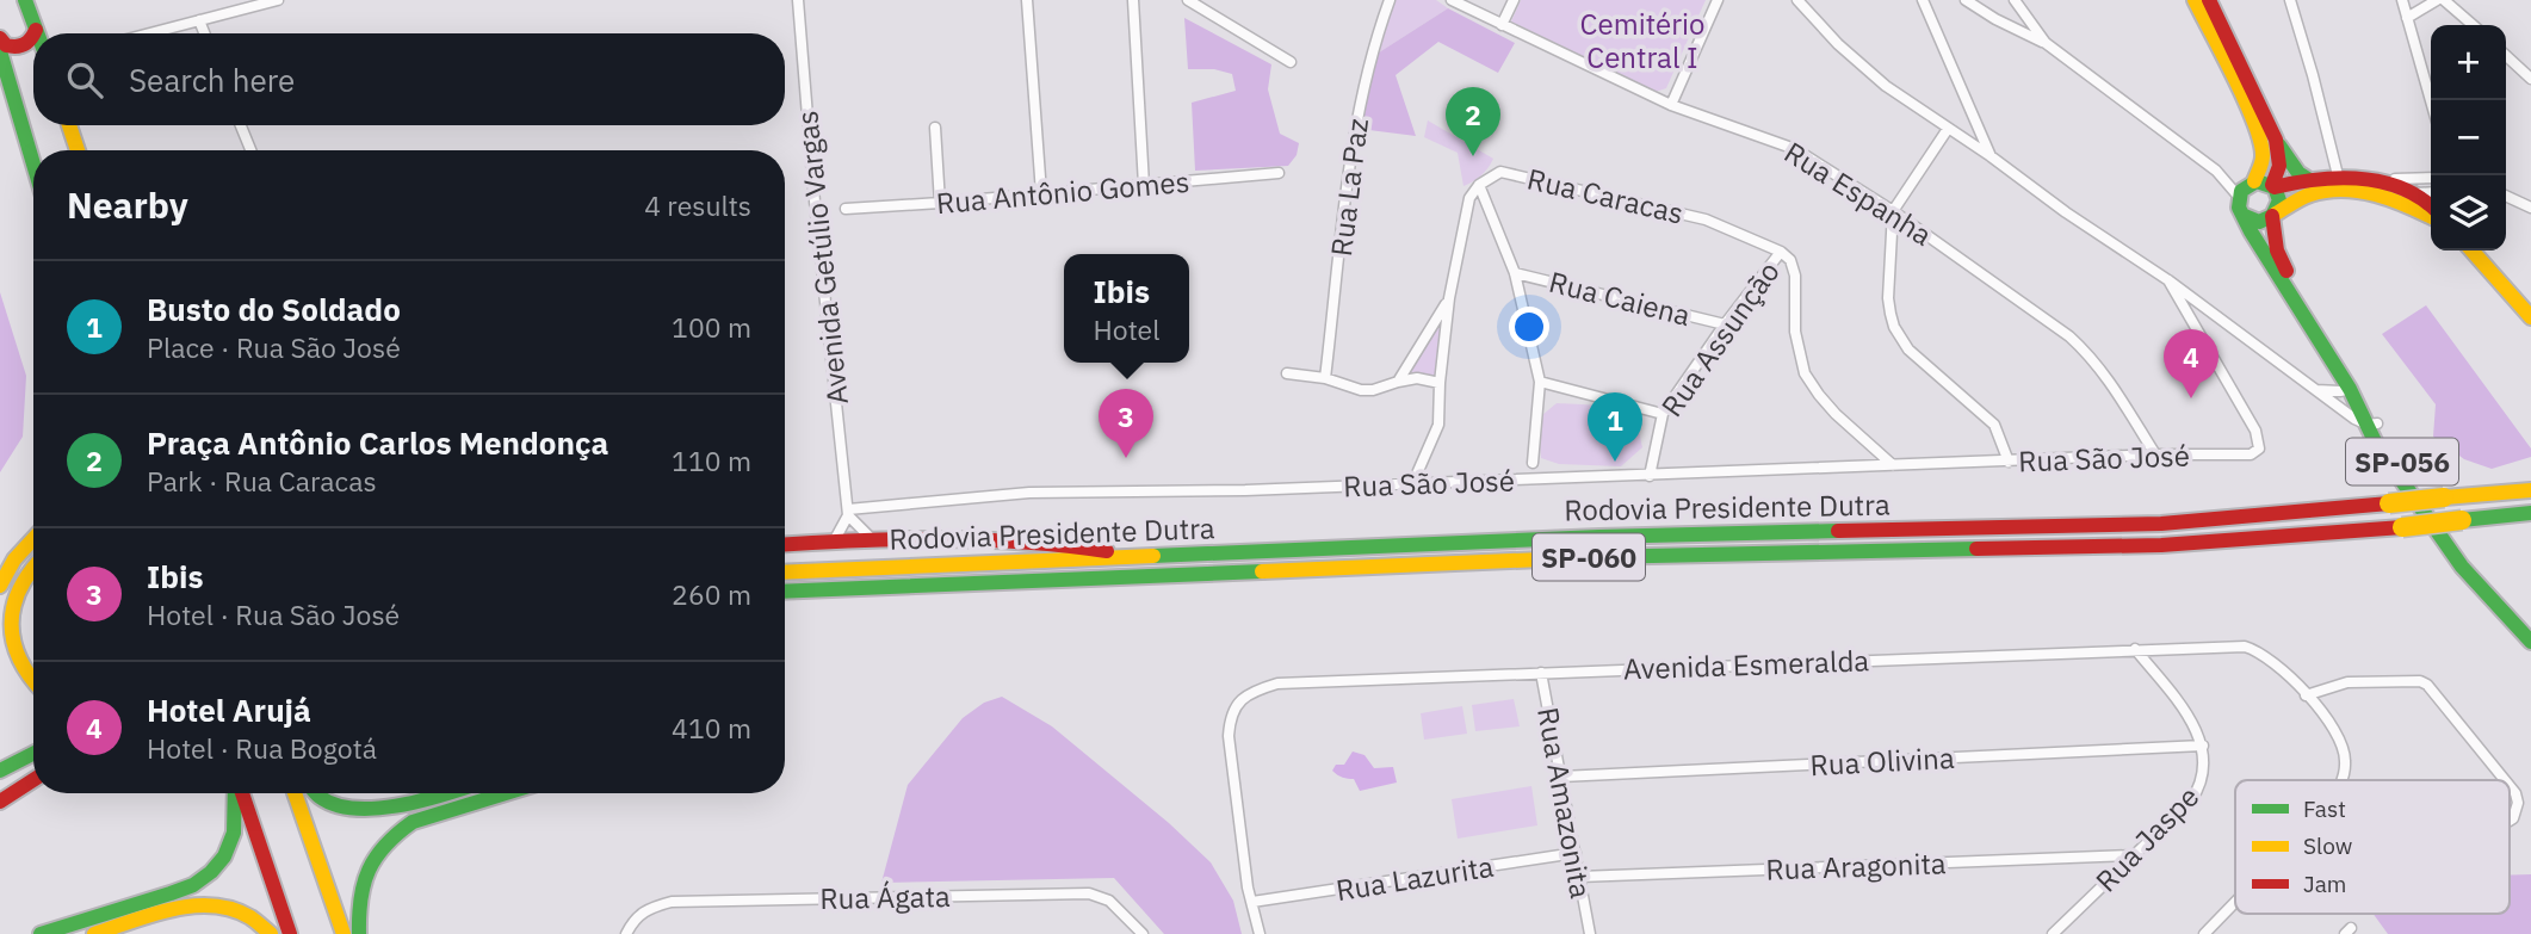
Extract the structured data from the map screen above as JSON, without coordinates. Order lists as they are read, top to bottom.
{
  "streets": {
    "main road": ["SP-056", "Rodovia Presidente Dutra", "SP-060"],
    "street": [
      "Rua La Paz",
      "Rua Antônio Gomes",
      "Rua Espanha",
      "Rua Caracas",
      "Avenida Getúlio Vargas",
      "Rua Caiena",
      "Rua Assunção",
      "Rua São José",
      "Avenida Esmeralda",
      "Rua Olivina",
      "Rua Amazonita",
      "Rua Jaspe",
      "Rua Aragonita",
      "Rua Lazurita",
      "Rua Ágata"
    ]
  },
  "crossings": [
    ["Rua Espanha", "Rua São José"],
    ["Rua Caracas", "Rua Assunção"],
    ["Avenida Getúlio Vargas", "Rua São José"],
    ["Rua Caiena", "Rua Assunção"],
    ["Rua Assunção", "Rua São José"],
    ["Avenida Esmeralda", "Rua Amazonita"],
    ["Avenida Esmeralda", "Rua Jaspe"],
    ["Avenida Esmeralda", "Rua Lazurita"],
    ["Rua Olivina", "Rua Amazonita"],
    ["Rua Olivina", "Rua Jaspe"],
    ["Rua Amazonita", "Rua Aragonita"],
    ["Rua Amazonita", "Rua Lazurita"],
    ["Rua Jaspe", "Rua Aragonita"]
  ],
  "parks": ["Cemitério Central I"],
  "legend": ["Fast", "Slow", "Jam"],
  "page": {
    "map_buttons": ["+", "−"],
    "search": "Search here",
    "pins": [
      "2",
      "4",
      "3",
      "1"
    ],
    "heading": ["Nearby", "4 results"],
    "popup": ["Ibis", "Hotel"],
    "list": [
      {
        "mark": "1",
        "name": "Busto do Soldado",
        "note": "Place · Rua São José",
        "value": "100 m"
      },
      {
        "mark": "2",
        "name": "Praça Antônio Carlos Mendonça",
        "note": "Park · Rua Caracas",
        "value": "110 m"
      },
      {
        "mark": "3",
        "name": "Ibis",
        "note": "Hotel · Rua São José",
        "value": "260 m"
      },
      {
        "mark": "4",
        "name": "Hotel Arujá",
        "note": "Hotel · Rua Bogotá",
        "value": "410 m"
      }
    ]
  }
}
